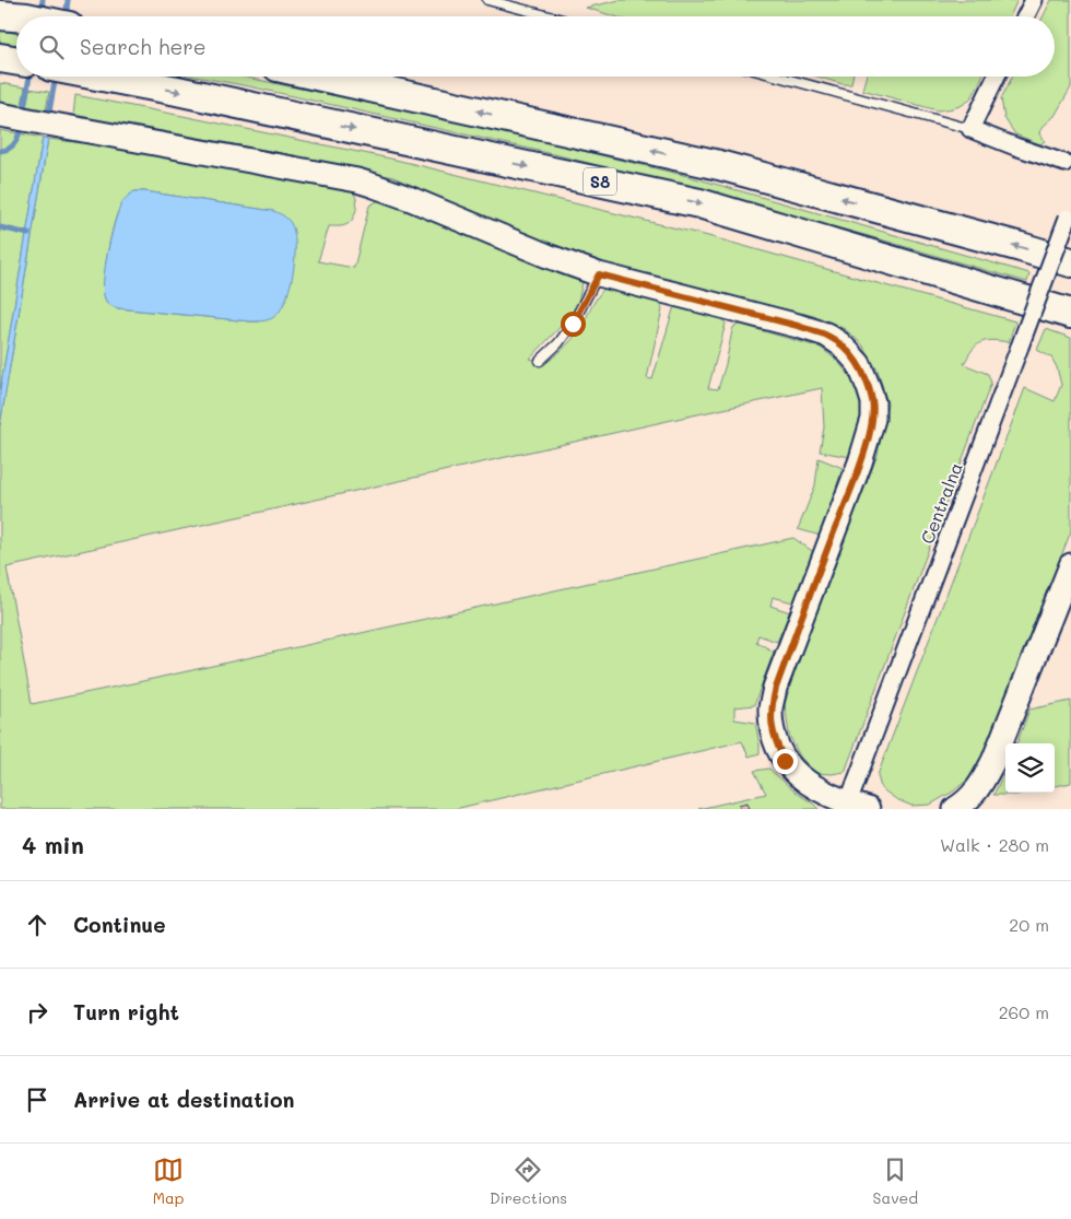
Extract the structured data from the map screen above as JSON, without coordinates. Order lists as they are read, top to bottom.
{
  "streets": {
    "highway": ["S8"],
    "street": ["Centralna"]
  },
  "page": {
    "search": "Search here",
    "heading": ["4 min", "Walk · 280 m"],
    "list": [
      ["Continue", "20 m"],
      ["Turn right", "260 m"],
      "Arrive at destination"
    ],
    "nav": ["Map", "Directions", "Saved"]
  }
}
